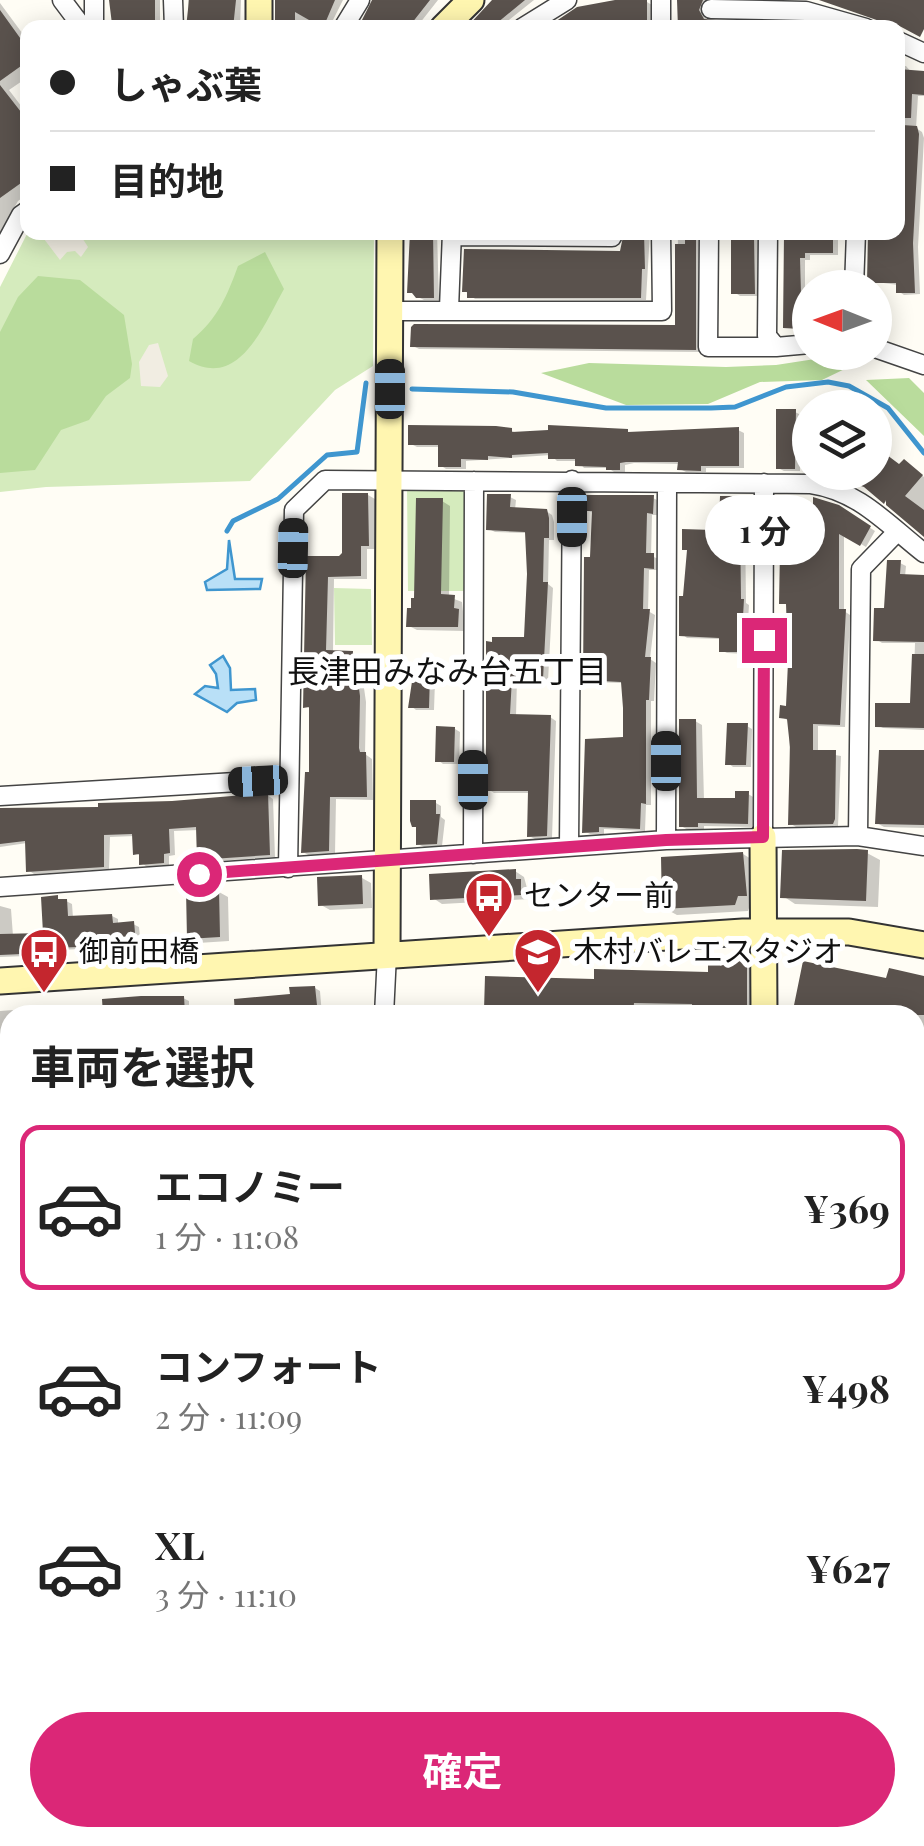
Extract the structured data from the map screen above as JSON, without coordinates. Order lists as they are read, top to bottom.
{
  "districts": ["長津田みなみ台五丁目"],
  "places": {
    "bus stop": ["センター前", "御前田橋"],
    "school or university": ["木村バレエスタジオ"]
  },
  "north": "left",
  "page": {
    "banner": ["しゃぶ葉", "目的地"],
    "bubble": "1 分",
    "heading": "車両を選択",
    "list": [
      {
        "name": "エコノミー",
        "note": "1 分 · 11:08",
        "value": "¥369"
      },
      {
        "name": "コンフォート",
        "note": "2 分 · 11:09",
        "value": "¥498"
      },
      {
        "name": "XL",
        "note": "3 分 · 11:10",
        "value": "¥627"
      }
    ],
    "buttons": "確定"
  }
}
